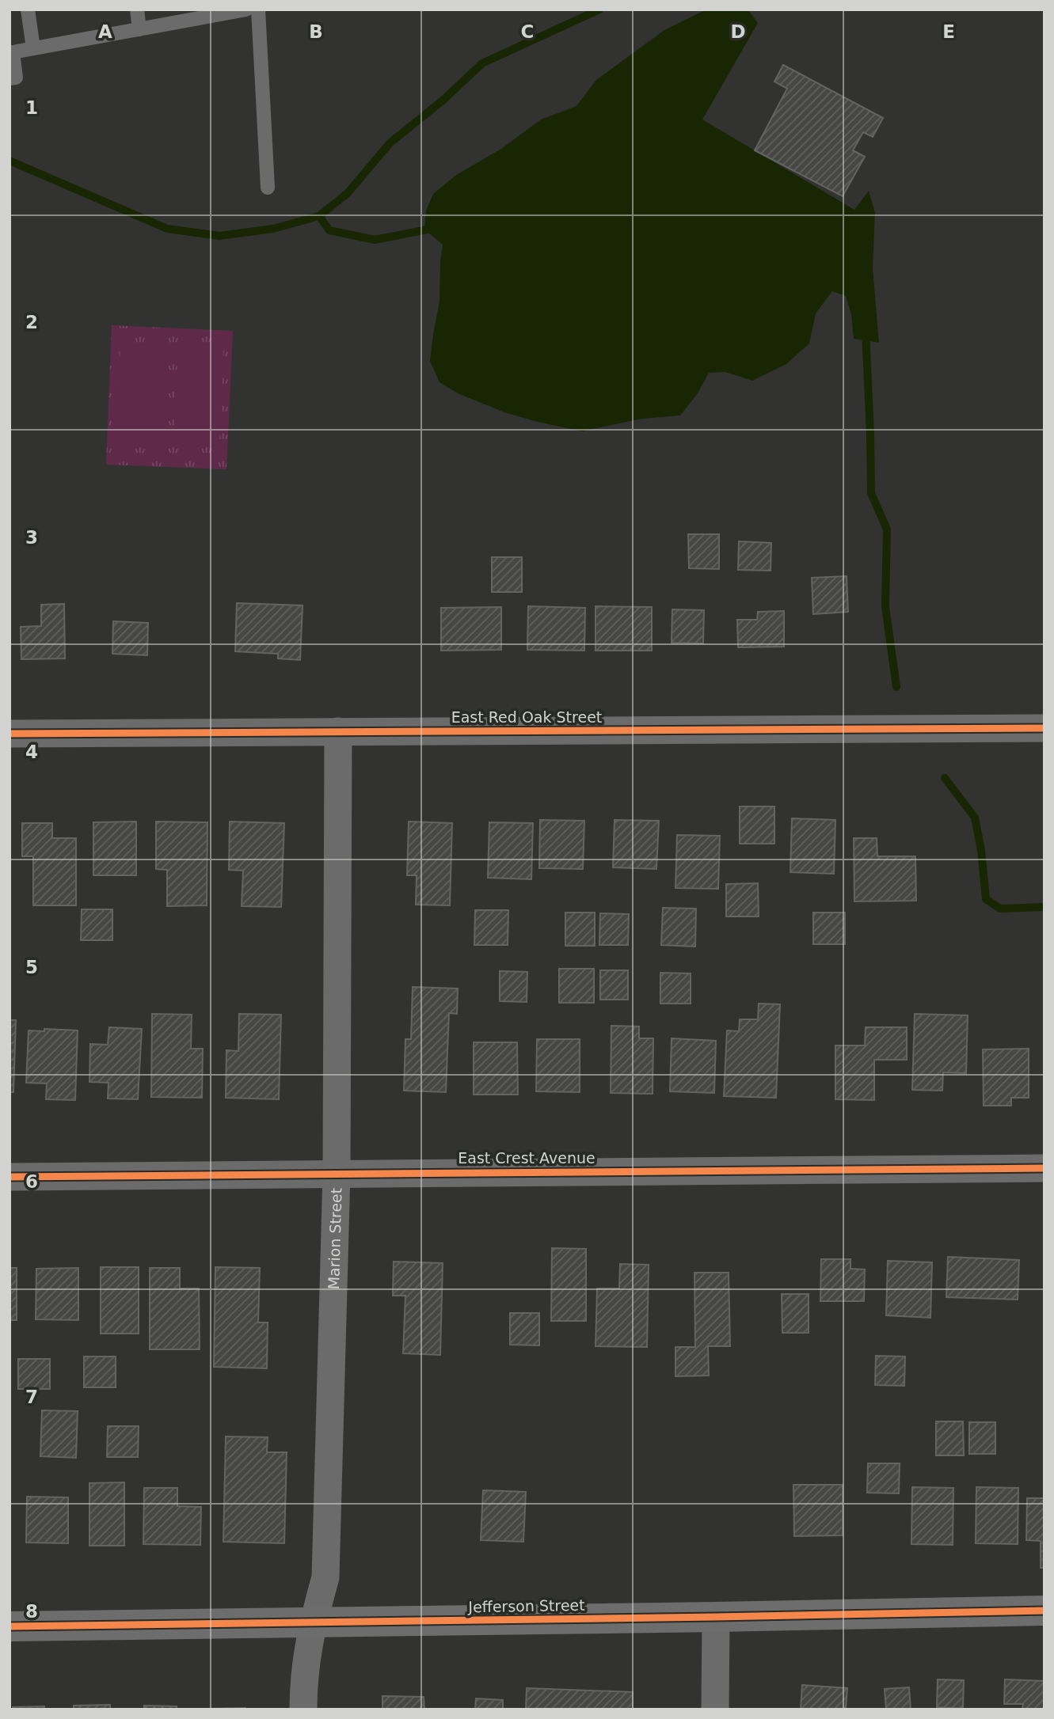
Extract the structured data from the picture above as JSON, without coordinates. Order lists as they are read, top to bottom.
{
  "streets": {
    "street": [
      "East Red Oak Street",
      "East Crest Avenue",
      "Marion Street",
      "Jefferson Street"
    ]
  },
  "crossings": [
    ["East Red Oak Street", "Marion Street"],
    ["East Crest Avenue", "Marion Street"],
    ["Marion Street", "Jefferson Street"]
  ],
  "grid": {
    "columns": [
      "A",
      "B",
      "C",
      "D",
      "E"
    ],
    "rows": [
      "1",
      "2",
      "3",
      "4",
      "5",
      "6",
      "7",
      "8"
    ]
  }
}
